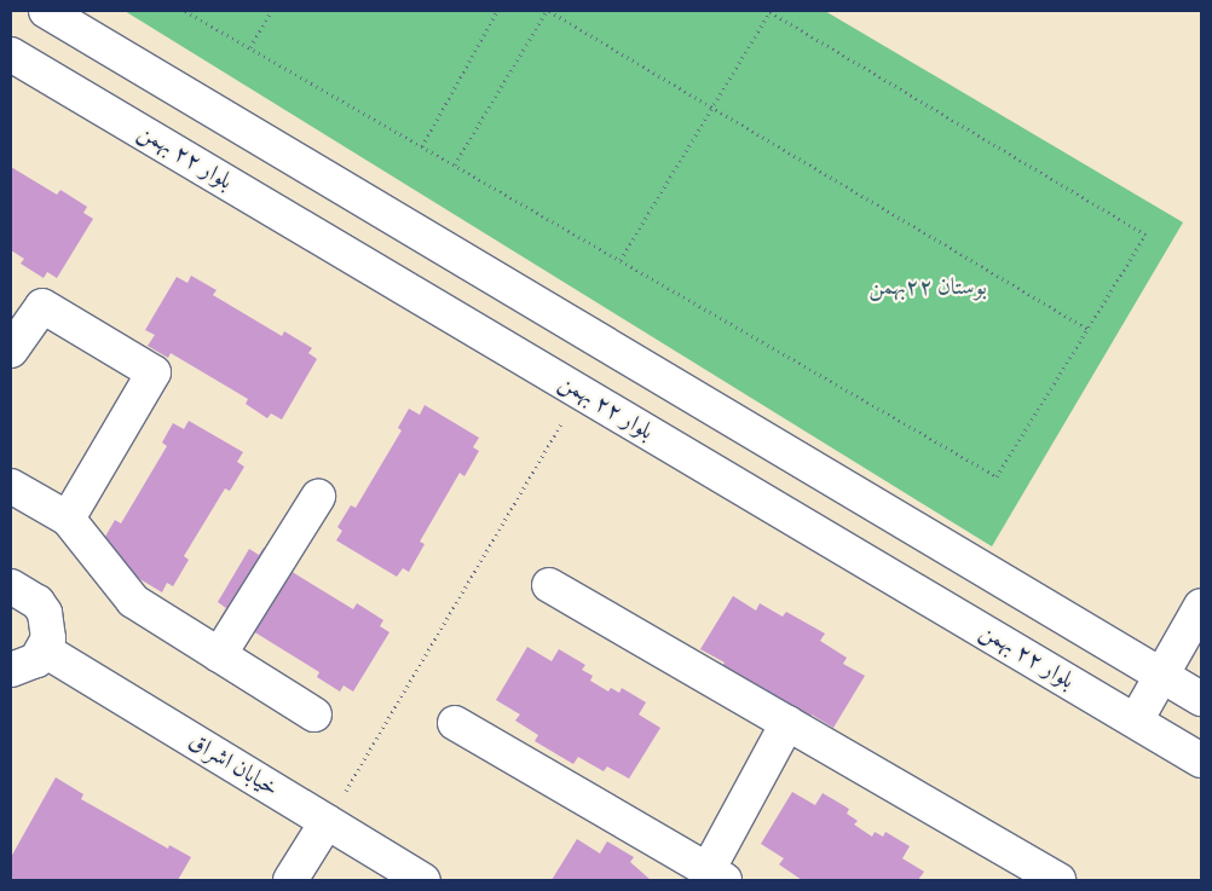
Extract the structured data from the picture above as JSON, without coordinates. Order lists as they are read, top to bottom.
{
  "streets": {
    "street": ["بلوار ۲۲ بهمن", "خیابان اشراق"]
  },
  "parks": ["بوستان ۲۲بهمن"]
}
